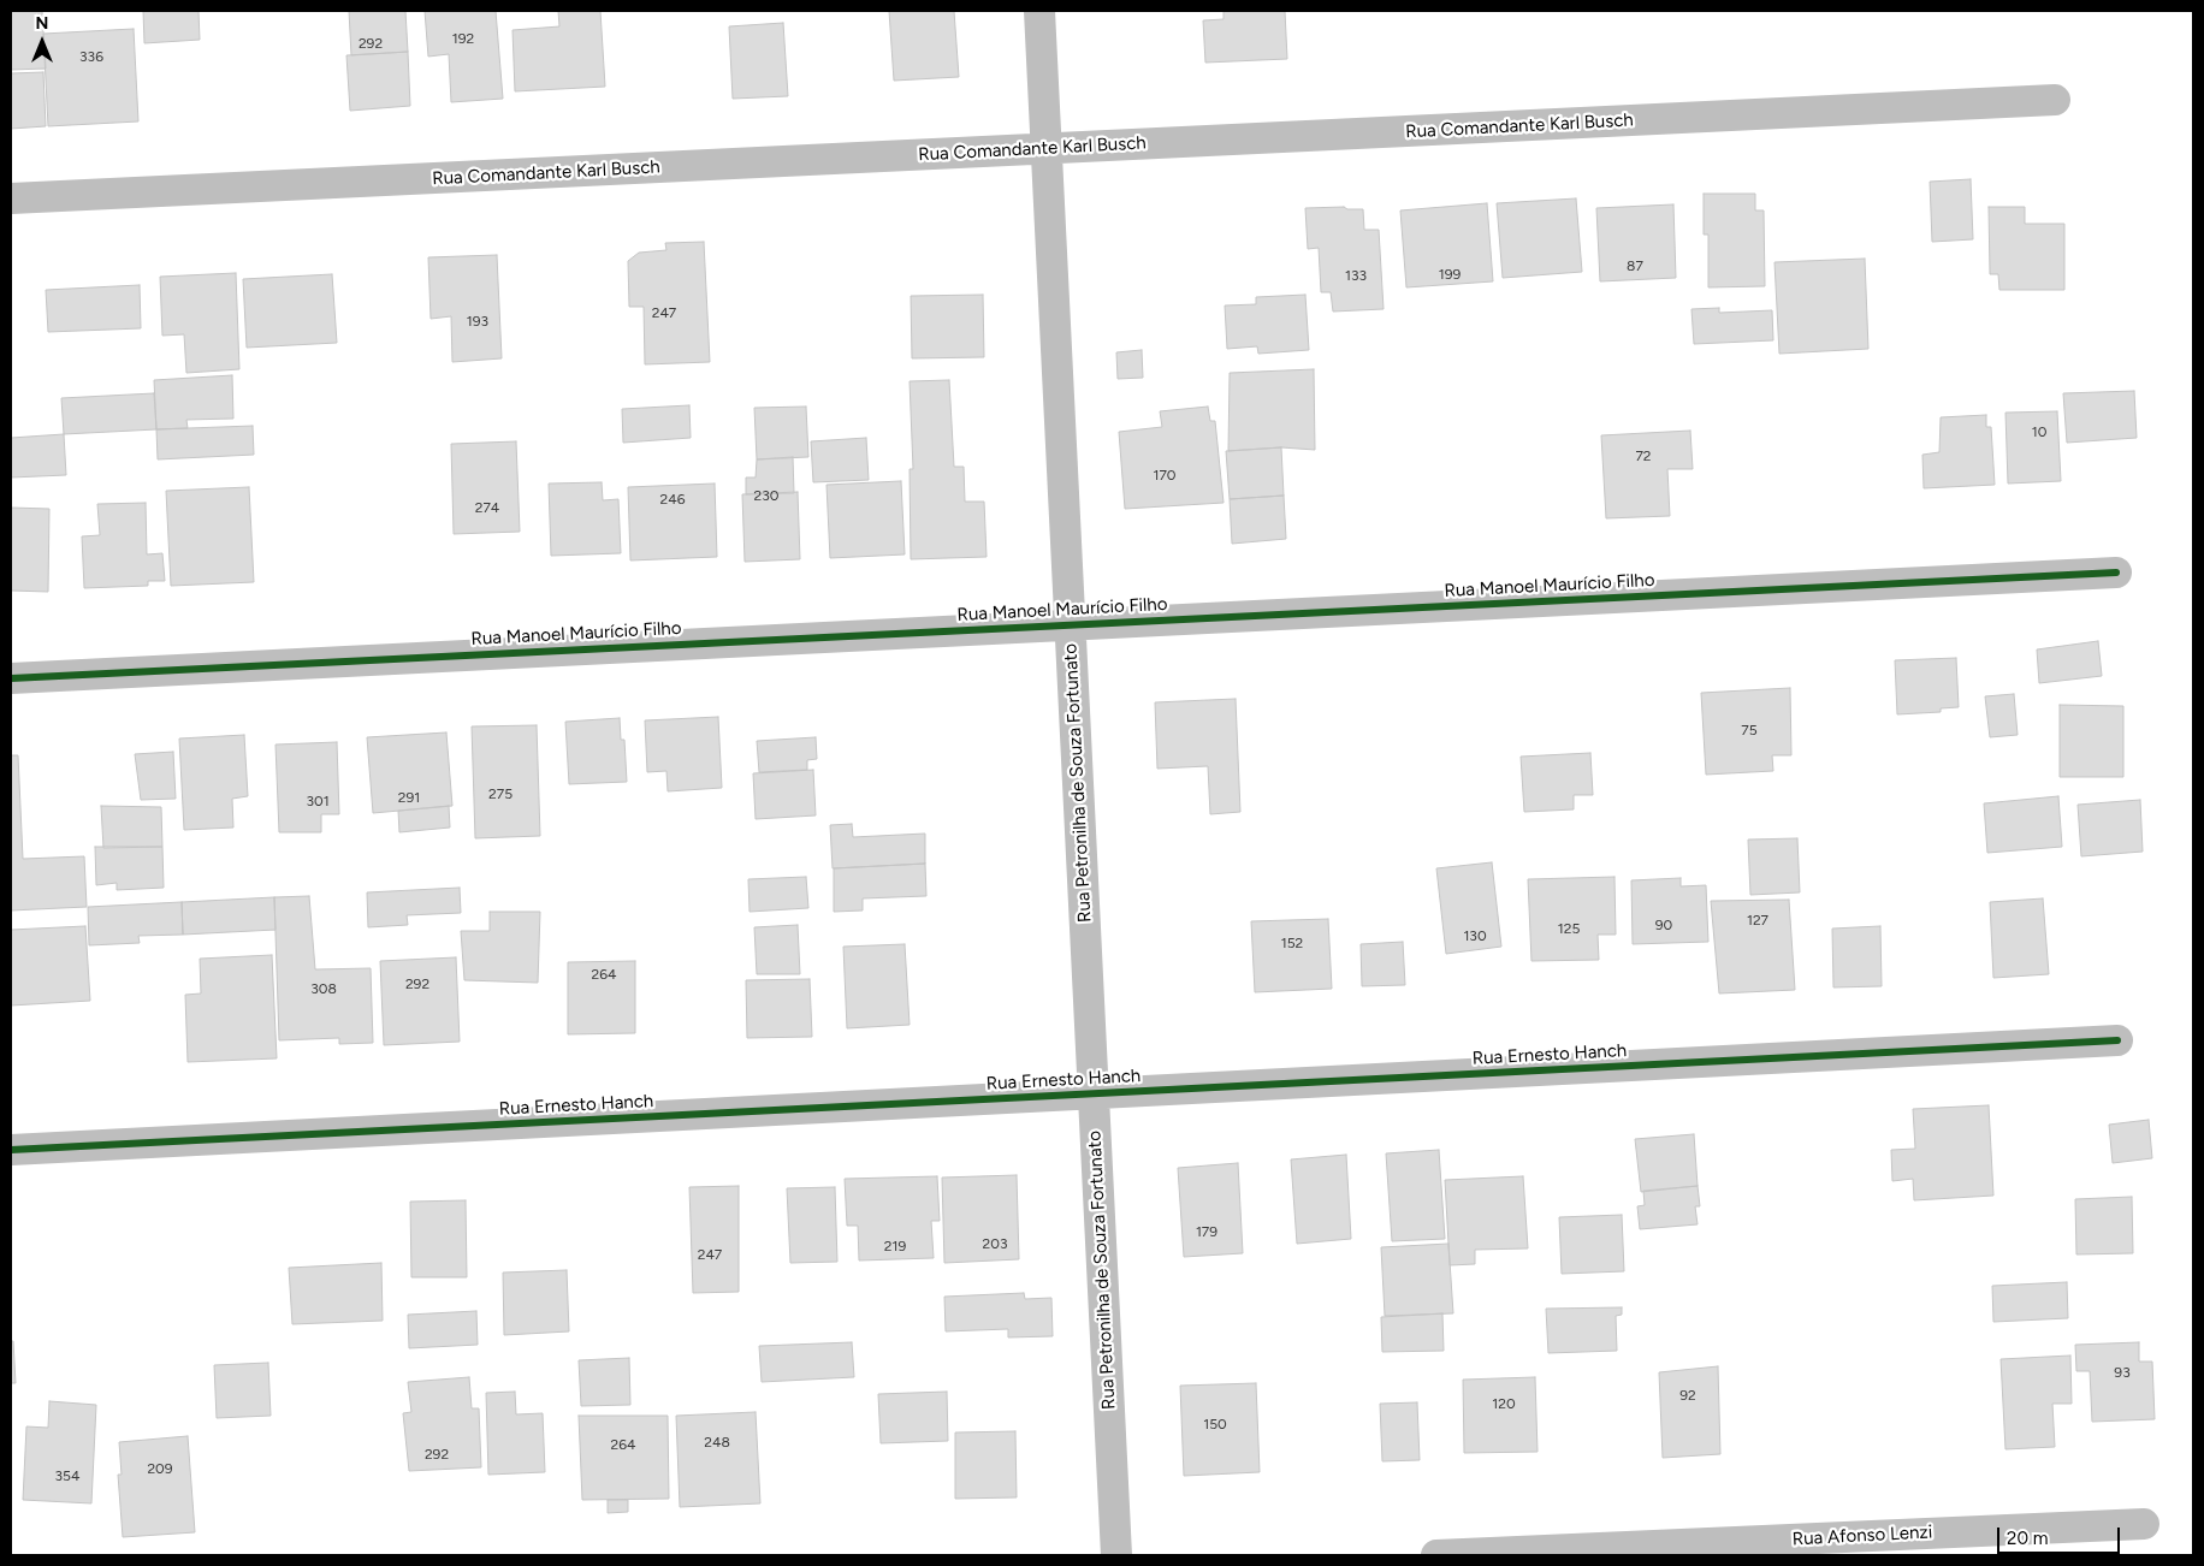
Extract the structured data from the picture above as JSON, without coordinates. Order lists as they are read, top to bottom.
{
  "streets": {
    "street": [
      "Rua Comandante Karl Busch",
      "Rua Manoel Maurício Filho",
      "Rua Petronilha de Souza Fortunato",
      "Rua Ernesto Hanch",
      "Rua Afonso Lenzi"
    ]
  },
  "crossings": [
    ["Rua Comandante Karl Busch", "Rua Petronilha de Souza Fortunato"],
    ["Rua Manoel Maurício Filho", "Rua Petronilha de Souza Fortunato"],
    ["Rua Petronilha de Souza Fortunato", "Rua Ernesto Hanch"]
  ],
  "house_numbers": [
    "192",
    "292",
    "336",
    "87",
    "199",
    "133",
    "247",
    "193",
    "10",
    "72",
    "170",
    "230",
    "246",
    "274",
    "75",
    "275",
    "291",
    "301",
    "127",
    "90",
    "125",
    "130",
    "152",
    "264",
    "292",
    "308",
    "179",
    "203",
    "219",
    "247",
    "93",
    "92",
    "120",
    "150",
    "248",
    "264",
    "292",
    "209",
    "354"
  ],
  "scale_bar": "20 m",
  "north": "top"
}
